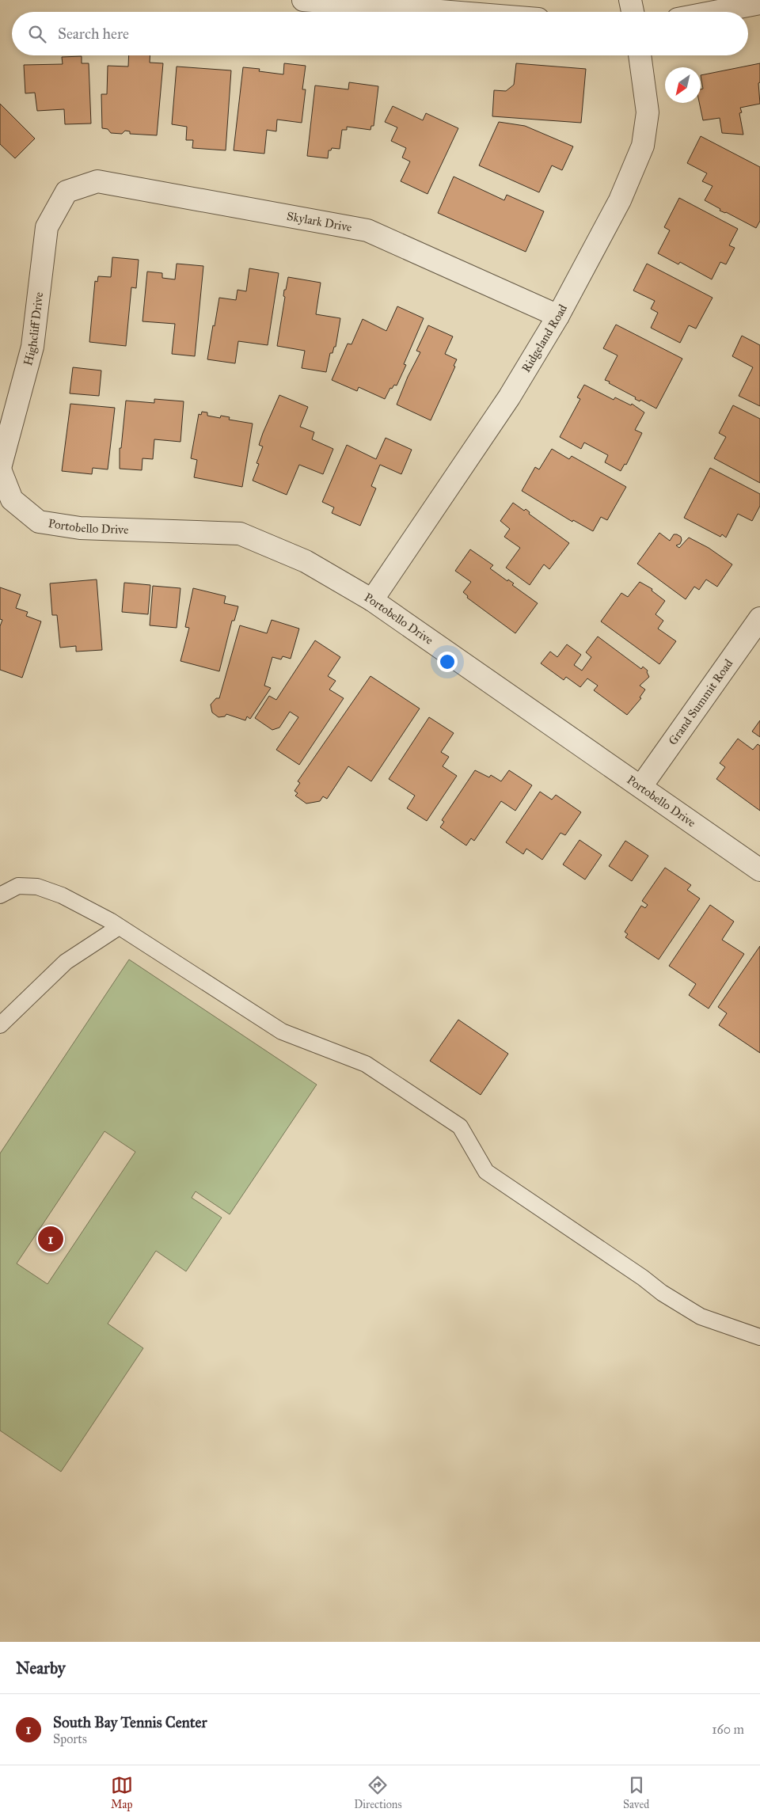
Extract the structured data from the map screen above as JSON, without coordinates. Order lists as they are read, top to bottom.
{
  "streets": {
    "street": [
      "Skylark Drive",
      "Highcliff Drive",
      "Ridgeland Road",
      "Portobello Drive",
      "Grand Summit Road"
    ]
  },
  "crossings": [
    ["Skylark Drive", "Highcliff Drive"],
    ["Skylark Drive", "Ridgeland Road"],
    ["Highcliff Drive", "Portobello Drive"],
    ["Ridgeland Road", "Portobello Drive"],
    ["Portobello Drive", "Grand Summit Road"]
  ],
  "north": "bottom left",
  "page": {
    "search": "Search here",
    "pins": "1",
    "heading": "Nearby",
    "list": [
      {
        "mark": "1",
        "name": "South Bay Tennis Center",
        "note": "Sports",
        "value": "160 m"
      }
    ],
    "nav": ["Map", "Directions", "Saved"]
  }
}
